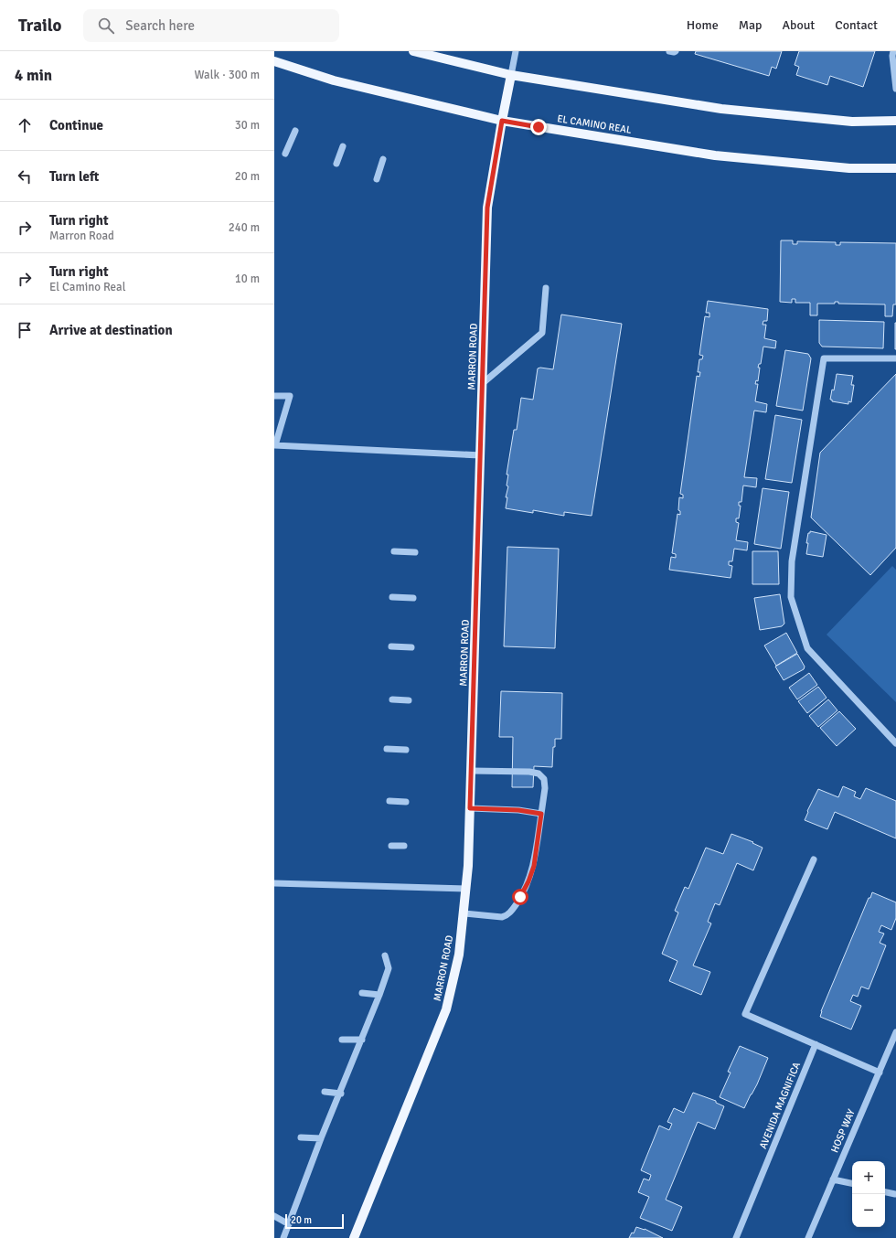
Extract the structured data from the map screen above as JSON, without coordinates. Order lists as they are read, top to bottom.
{
  "streets": {
    "main road": ["EL CAMINO REAL", "MARRON ROAD"],
    "street": ["AVENIDA MAGNIFICA", "HOSP WAY"]
  },
  "crossings": [
    ["EL CAMINO REAL", "MARRON ROAD"]
  ],
  "scale_bar": "20 m",
  "page": {
    "header": "Trailo",
    "search": "Search here",
    "nav": [
      "Home",
      "Map",
      "About",
      "Contact"
    ],
    "heading": ["4 min", "Walk · 300 m"],
    "list": [
      ["Continue", "30 m"],
      ["Turn left", "20 m"],
      ["Turn right", "Marron Road", "240 m"],
      ["Turn right", "El Camino Real", "10 m"],
      "Arrive at destination"
    ],
    "map_buttons": ["+", "−"],
    "scale": "20 m"
  }
}
